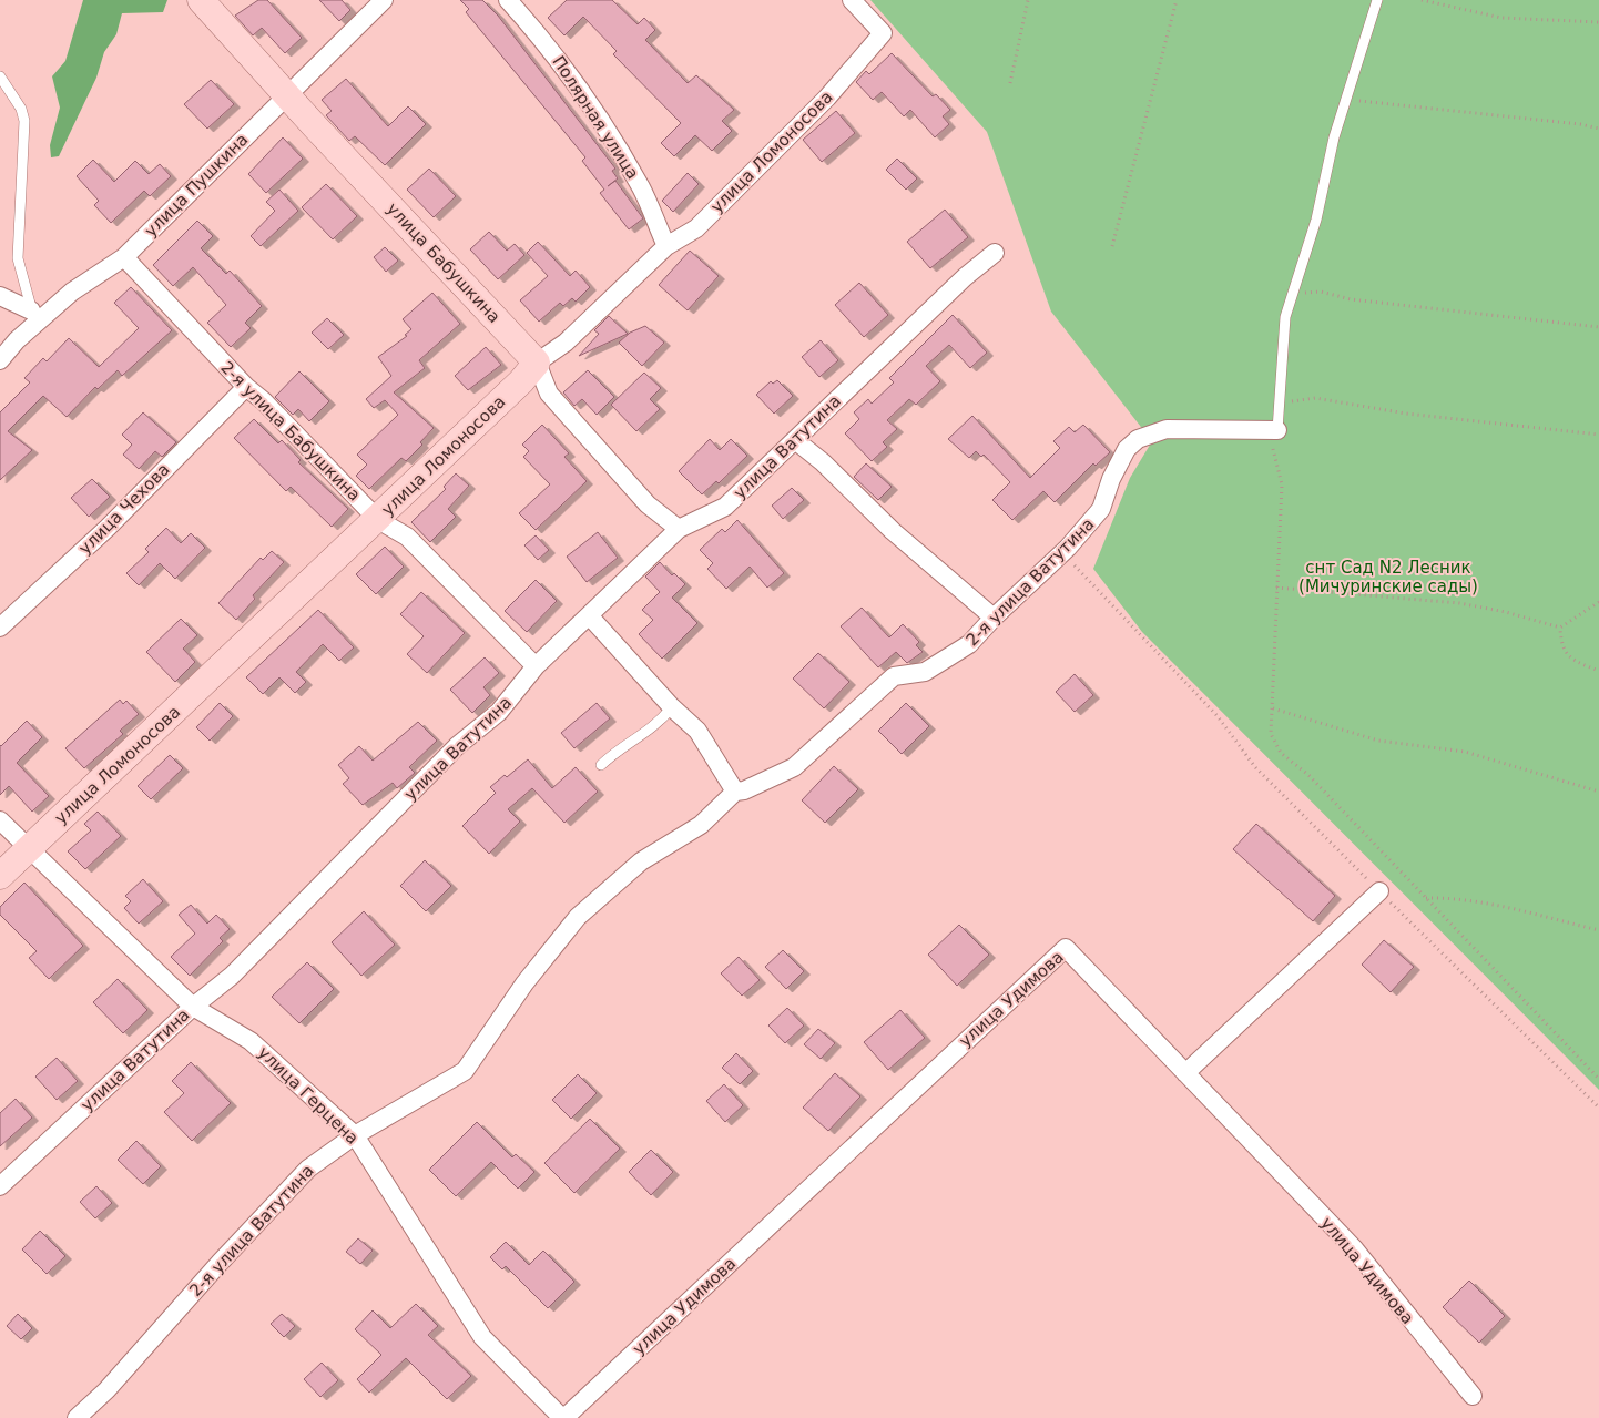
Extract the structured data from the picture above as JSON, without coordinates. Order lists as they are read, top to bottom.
{
  "streets": {
    "street": [
      "Полярная улица",
      "улица Ломоносова",
      "улица Пушкина",
      "улица Бабушкина",
      "2-я улица Бабушкина",
      "улица Ватутина",
      "улица Чехова",
      "2-я улица Ватутина",
      "улица Удимова",
      "улица Герцена"
    ]
  },
  "crossings": [
    ["Полярная улица", "улица Ломоносова"],
    ["улица Ломоносова", "улица Бабушкина"],
    ["улица Ломоносова", "2-я улица Бабушкина"],
    ["улица Ломоносова", "улица Герцена"],
    ["улица Пушкина", "улица Бабушкина"],
    ["улица Пушкина", "2-я улица Бабушкина"],
    ["улица Бабушкина", "улица Ватутина"],
    ["2-я улица Бабушкина", "улица Ватутина"],
    ["2-я улица Бабушкина", "улица Чехова"],
    ["улица Ватутина", "улица Герцена"],
    ["2-я улица Ватутина", "улица Герцена"],
    ["улица Удимова", "улица Герцена"]
  ],
  "parks": ["снт Сад N2 Лесник (Мичуринские сады)"]
}
